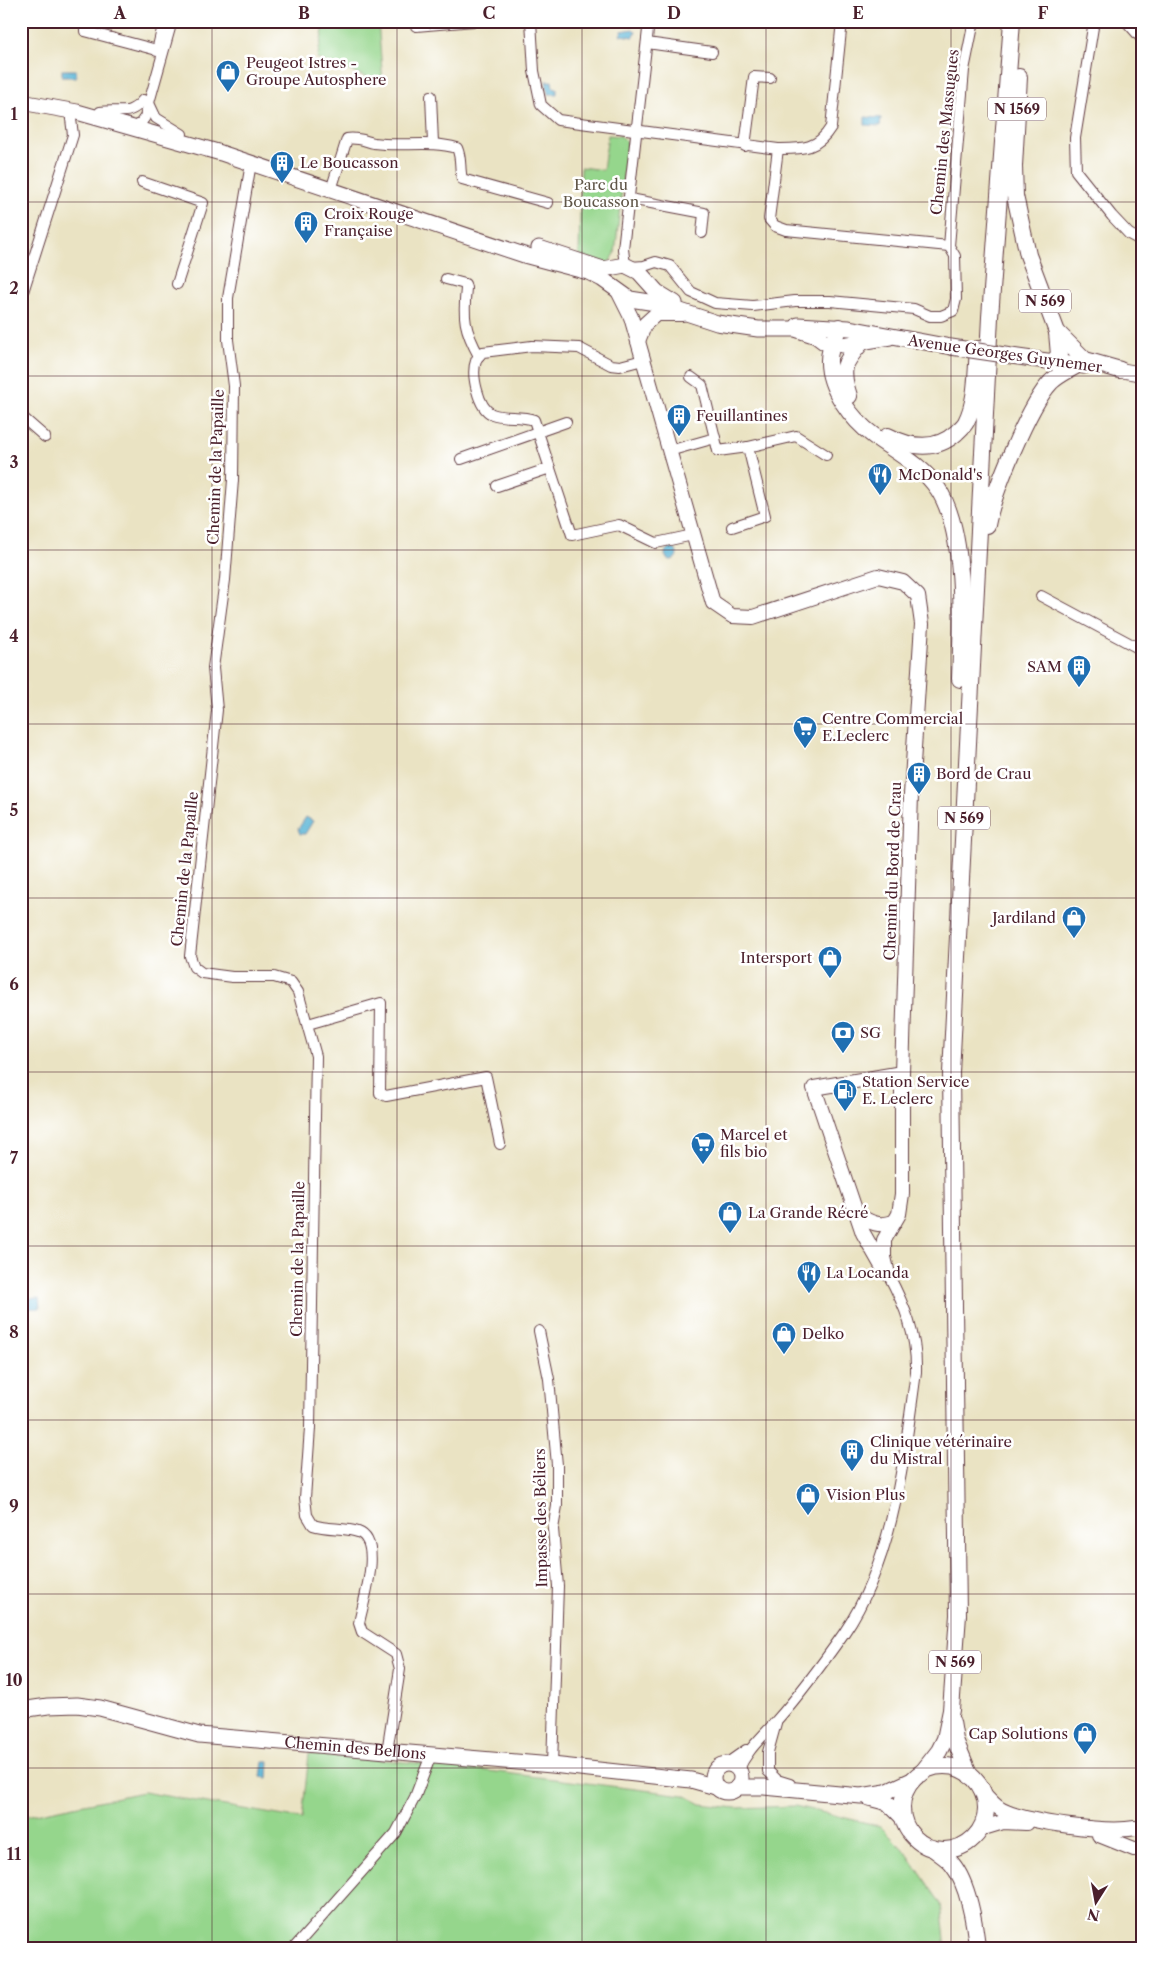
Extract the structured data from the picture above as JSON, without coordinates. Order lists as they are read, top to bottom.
{
  "streets": {
    "main road": [
      "N 1569",
      "N 569",
      "Avenue Georges Guynemer",
      "Chemin des Bellons"
    ],
    "street": [
      "Chemin des Massugues",
      "Chemin de la Papaille",
      "Chemin du Bord de Crau",
      "Impasse des Béliers"
    ]
  },
  "crossings": [
    ["N 1569", "N 569"],
    ["N 569", "Avenue Georges Guynemer"],
    ["Avenue Georges Guynemer", "Chemin de la Papaille"],
    ["Avenue Georges Guynemer", "Chemin du Bord de Crau"],
    ["Chemin de la Papaille", "Chemin des Bellons"],
    ["Chemin du Bord de Crau", "Chemin des Bellons"],
    ["Impasse des Béliers", "Chemin des Bellons"]
  ],
  "parks": ["Parc du Boucasson"],
  "places": {
    "shop": [
      "Peugeot Istres - Groupe Autosphere",
      "Jardiland",
      "Intersport",
      "La Grande Récré",
      "Delko",
      "Vision Plus",
      "Cap Solutions"
    ],
    "building": [
      "Le Boucasson",
      "Croix Rouge Française",
      "Feuillantines",
      "SAM",
      "Bord de Crau",
      "Clinique vétérinaire du Mistral"
    ],
    "restaurant": ["McDonald's", "La Locanda"],
    "supermarket": ["Centre Commercial E.Leclerc", "Marcel et fils bio"],
    "bank": ["SG"],
    "fuel station": ["Station Service E. Leclerc"]
  },
  "north": "bottom",
  "grid": {
    "columns": [
      "A",
      "B",
      "C",
      "D",
      "E",
      "F"
    ],
    "rows": [
      "1",
      "2",
      "3",
      "4",
      "5",
      "6",
      "7",
      "8",
      "9",
      "10",
      "11"
    ]
  }
}
